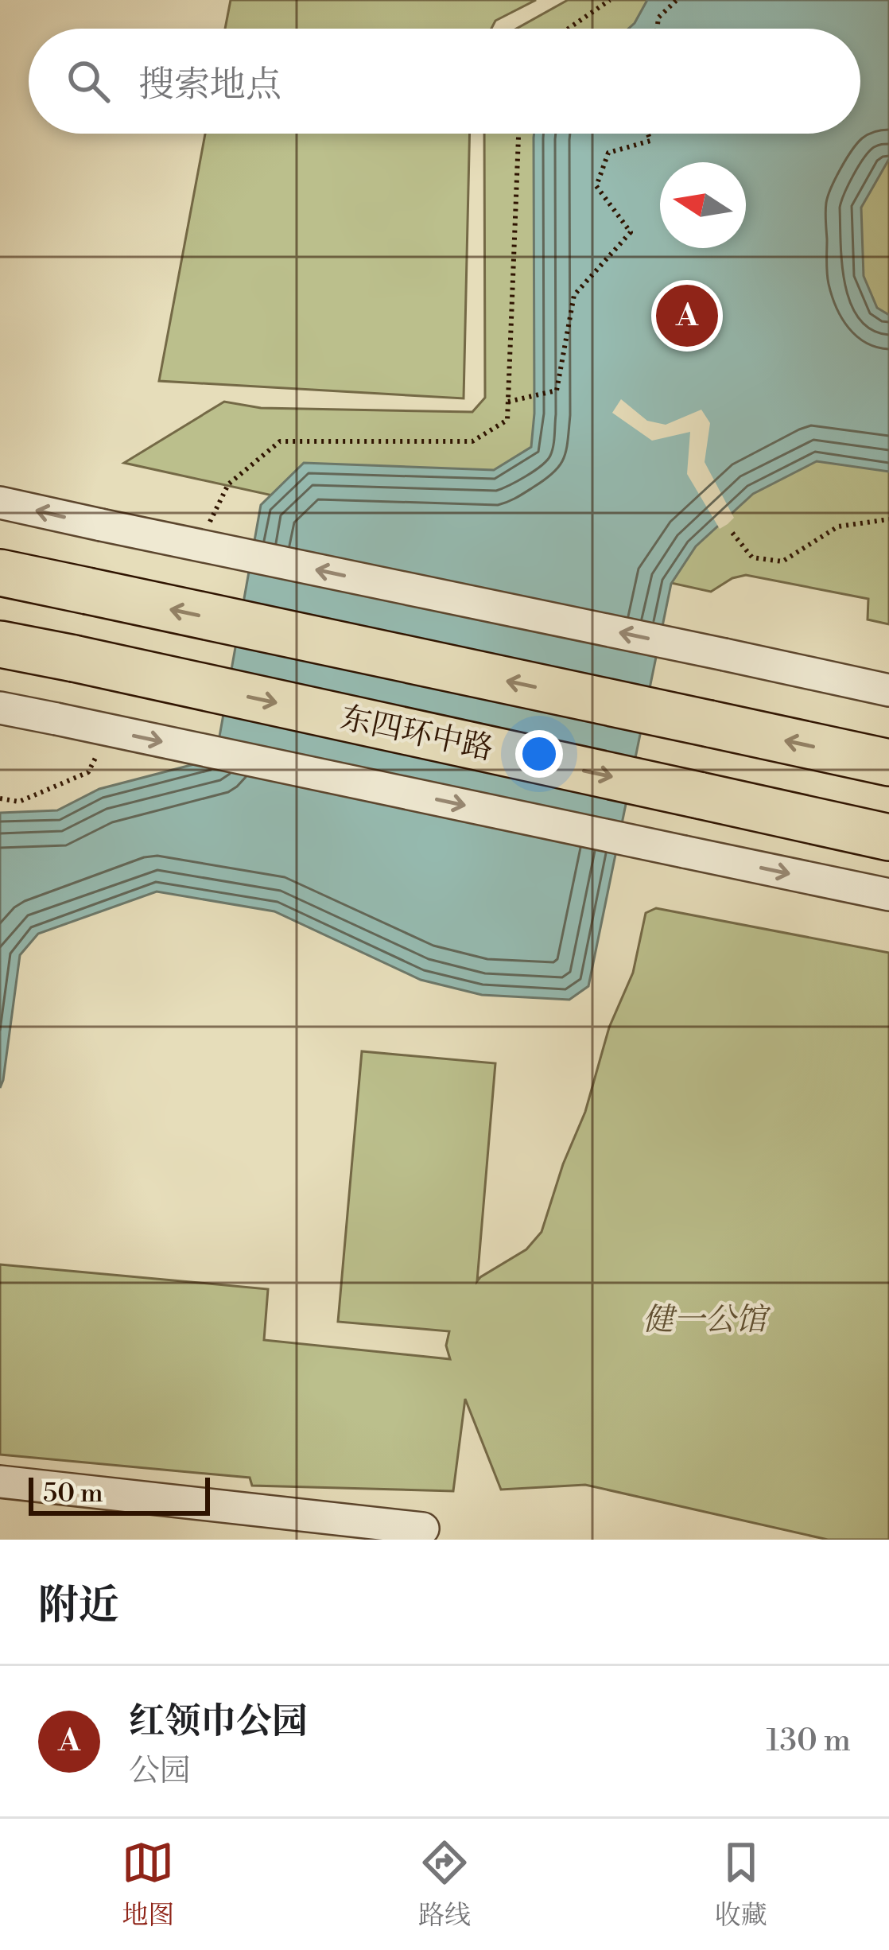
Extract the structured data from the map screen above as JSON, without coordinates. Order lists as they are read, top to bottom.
{
  "streets": {
    "highway": ["东四环中路"]
  },
  "parks": ["健一公馆"],
  "scale_bar": "50 m",
  "north": "left",
  "page": {
    "search": "搜索地点",
    "pins": "A",
    "scale": "50 m",
    "heading": "附近",
    "list": [
      {
        "mark": "A",
        "name": "红领巾公园",
        "note": "公园",
        "value": "130 m"
      }
    ],
    "nav": ["地图", "路线", "收藏"]
  }
}
